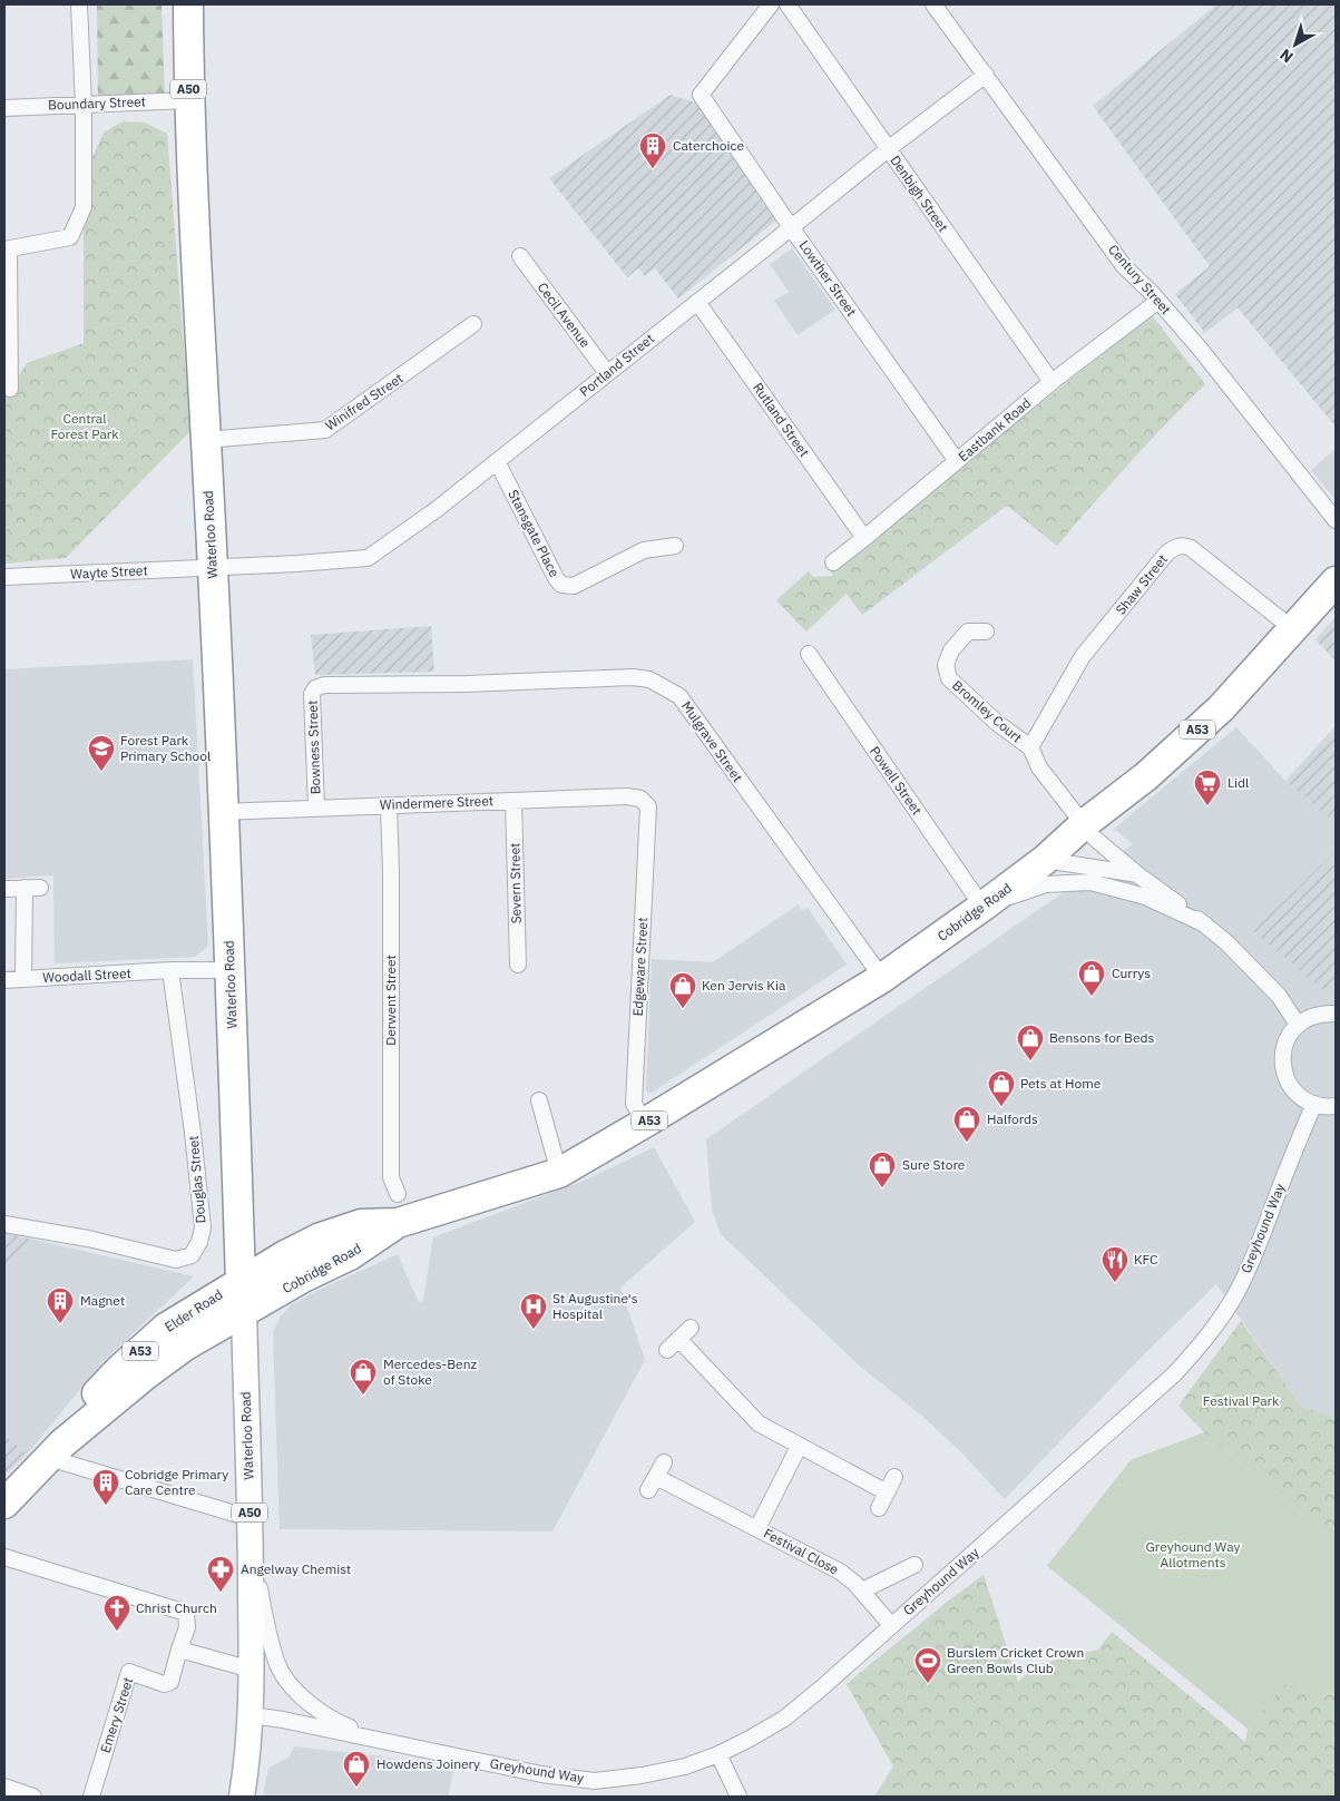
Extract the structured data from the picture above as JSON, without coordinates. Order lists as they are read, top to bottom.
{
  "streets": {
    "highway": [
      "A50",
      "Waterloo Road",
      "A53",
      "Cobridge Road",
      "Elder Road"
    ],
    "street": [
      "Boundary Street",
      "Denbigh Street",
      "Lowther Street",
      "Century Street",
      "Cecil Avenue",
      "Portland Street",
      "Winifred Street",
      "Rutland Street",
      "Eastbank Road",
      "Stansgate Place",
      "Wayte Street",
      "Shaw Street",
      "Bromley Court",
      "Mulgrave Street",
      "Bowness Street",
      "Powell Street",
      "Windermere Street",
      "Severn Street",
      "Edgeware Street",
      "Woodall Street",
      "Derwent Street",
      "Douglas Street",
      "Greyhound Way",
      "Festival Close",
      "Emery Street"
    ]
  },
  "crossings": [
    ["A50", "Boundary Street"],
    ["A50", "Waterloo Road"],
    ["Boundary Street", "Waterloo Road"],
    ["Denbigh Street", "Portland Street"],
    ["Denbigh Street", "Eastbank Road"],
    ["Lowther Street", "Portland Street"],
    ["Lowther Street", "Eastbank Road"],
    ["Century Street", "Portland Street"],
    ["Century Street", "Eastbank Road"],
    ["Cecil Avenue", "Portland Street"],
    ["Portland Street", "Rutland Street"],
    ["Portland Street", "Stansgate Place"],
    ["Portland Street", "Waterloo Road"],
    ["Portland Street", "Wayte Street"],
    ["Winifred Street", "Waterloo Road"],
    ["Rutland Street", "Eastbank Road"],
    ["Waterloo Road", "Wayte Street"],
    ["Waterloo Road", "Windermere Street"],
    ["Waterloo Road", "Cobridge Road"],
    ["Waterloo Road", "Greyhound Way"],
    ["Waterloo Road", "Elder Road"],
    ["Shaw Street", "Bromley Court"],
    ["Shaw Street", "Cobridge Road"],
    ["Mulgrave Street", "Bowness Street"],
    ["Mulgrave Street", "Cobridge Road"],
    ["Bowness Street", "Windermere Street"],
    ["Powell Street", "Cobridge Road"],
    ["Windermere Street", "Severn Street"],
    ["Windermere Street", "Edgeware Street"],
    ["Windermere Street", "Derwent Street"],
    ["Cobridge Road", "Edgeware Street"],
    ["Cobridge Road", "Elder Road"],
    ["Woodall Street", "Douglas Street"],
    ["Greyhound Way", "Festival Close"]
  ],
  "parks": ["Central Forest Park", "Festival Park", "Greyhound Way Allotments"],
  "places": {
    "building": ["Caterchoice", "Magnet", "Cobridge Primary Care Centre"],
    "school or university": ["Forest Park Primary School"],
    "supermarket": ["Lidl"],
    "shop": [
      "Currys",
      "Ken Jervis Kia",
      "Bensons for Beds",
      "Pets at Home",
      "Halfords",
      "Sure Store",
      "Mercedes-Benz of Stoke",
      "Howdens Joinery"
    ],
    "restaurant": ["KFC"],
    "hospital": ["St Augustine's Hospital"],
    "pharmacy": ["Angelway Chemist"],
    "church": ["Christ Church"],
    "sports": ["Burslem Cricket Crown Green Bowls Club"]
  },
  "north": "bottom left"
}
